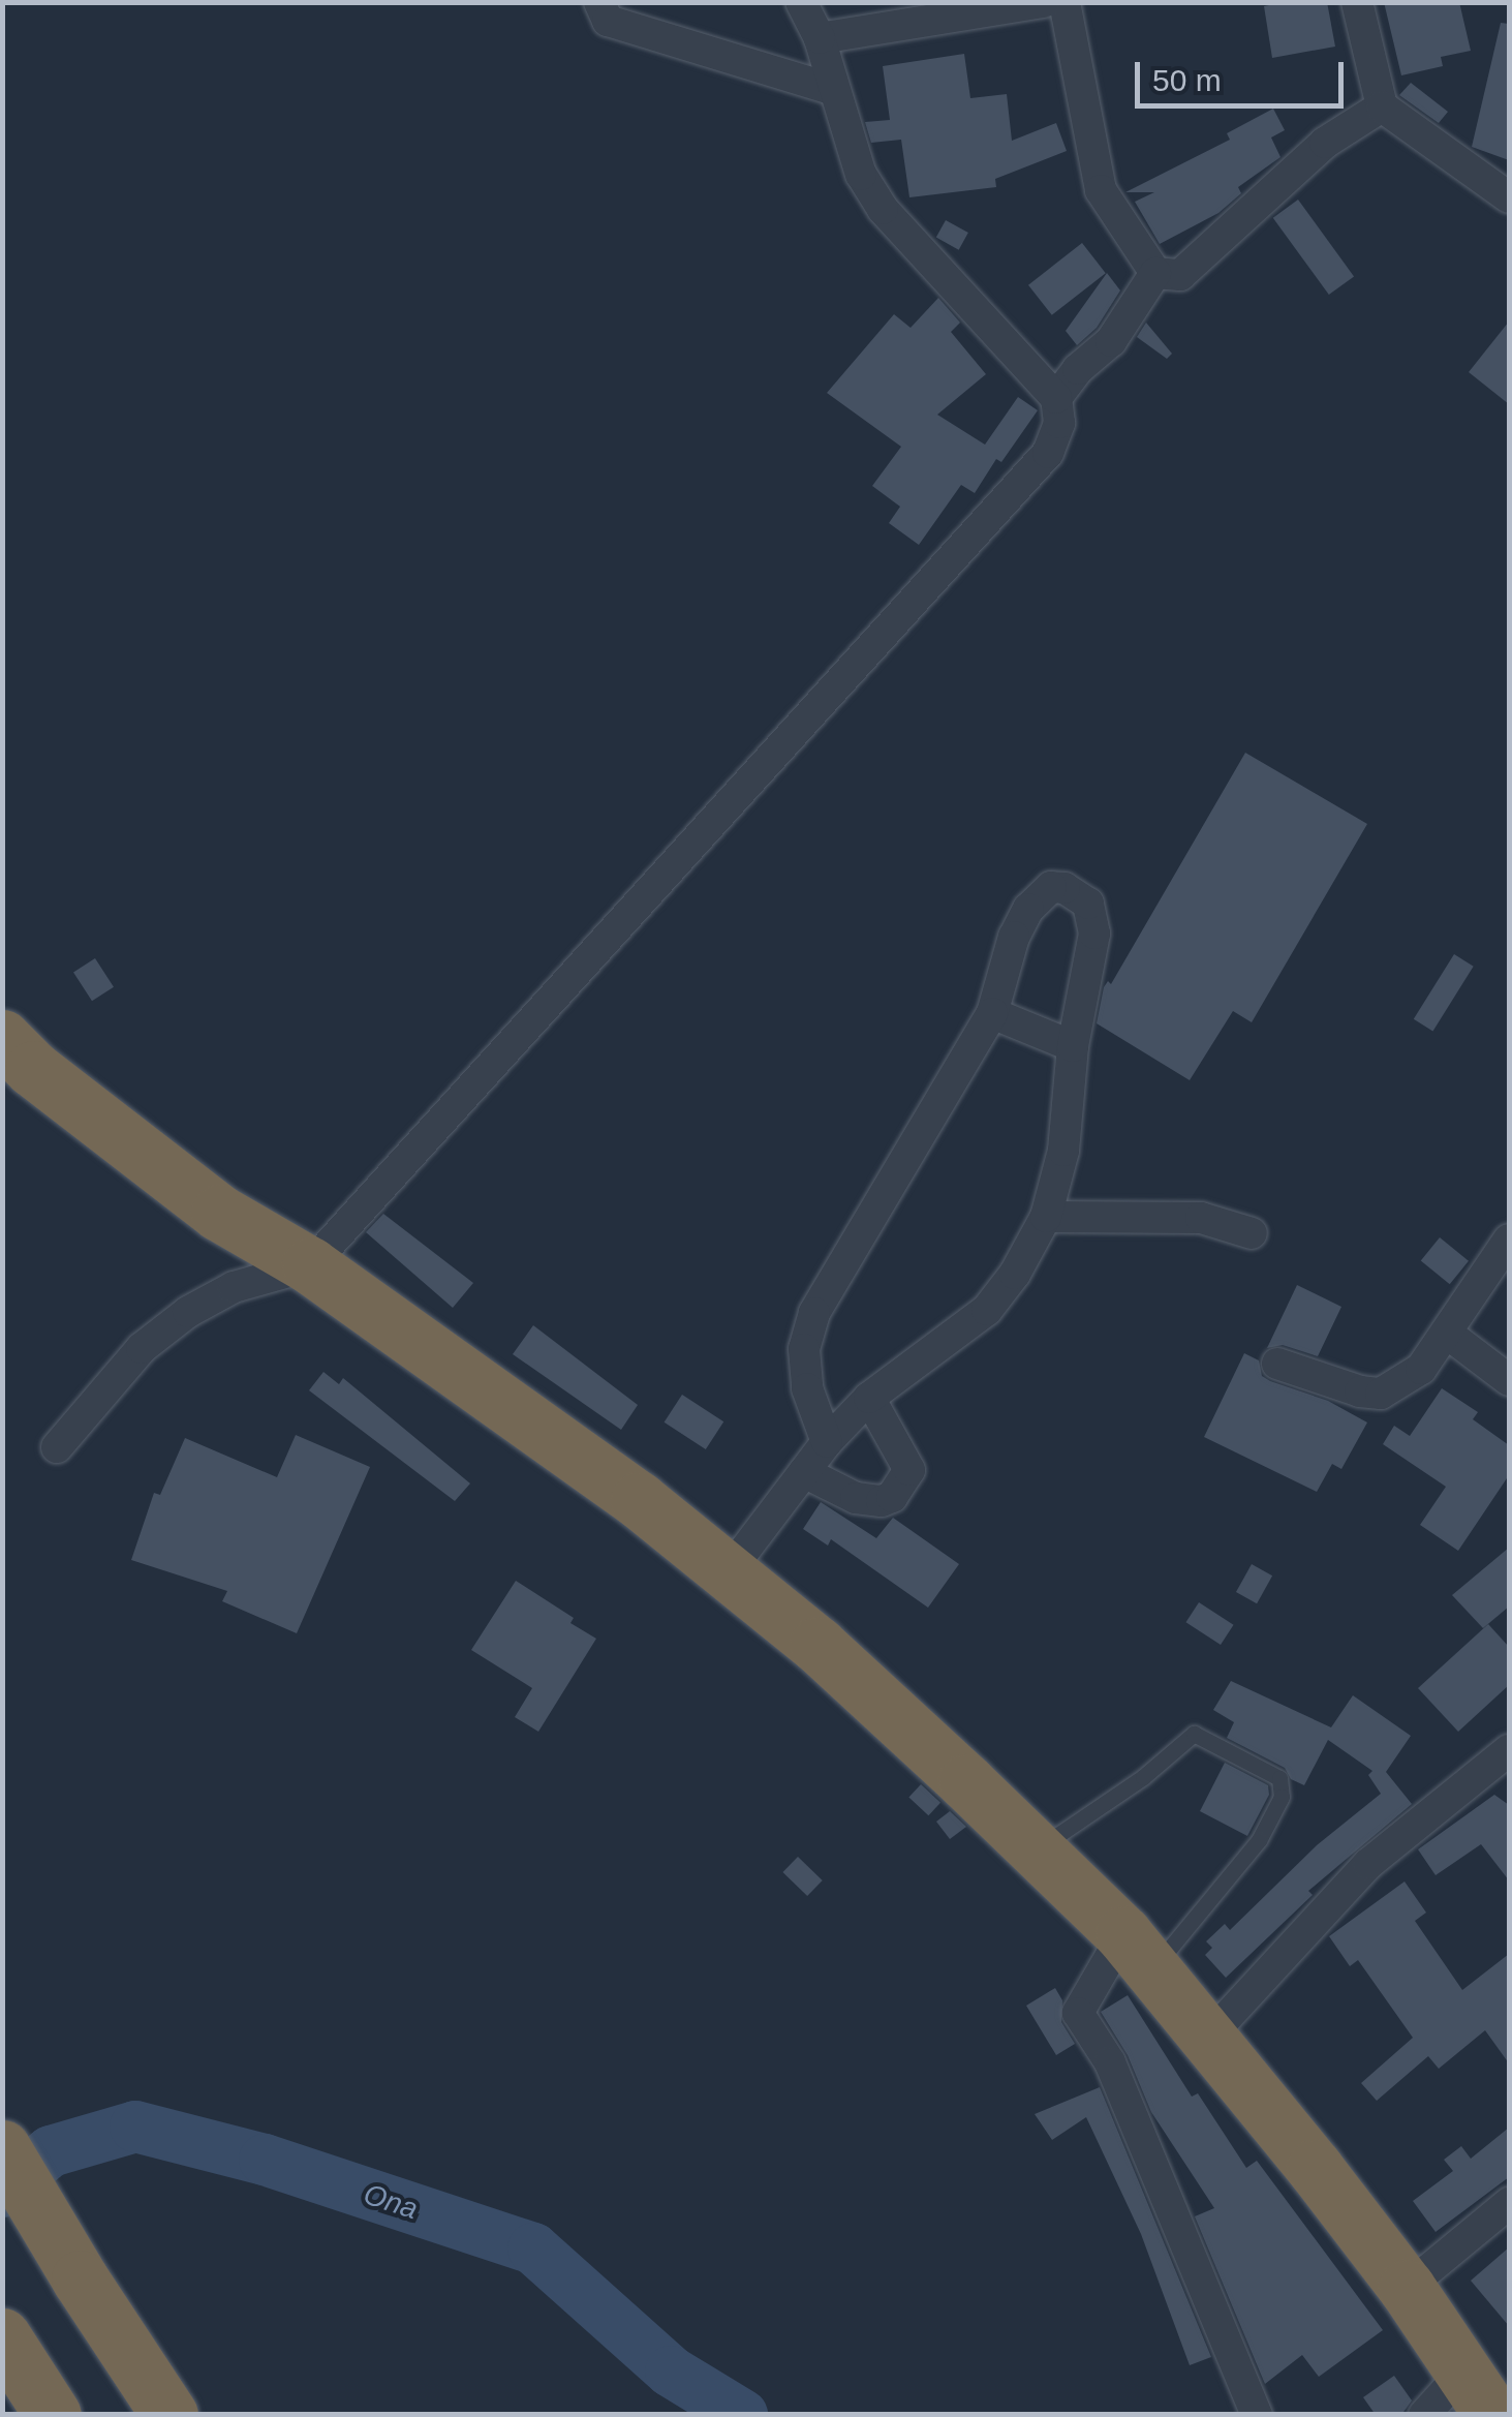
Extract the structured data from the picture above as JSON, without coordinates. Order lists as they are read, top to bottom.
{
  "water": ["Ona"],
  "scale_bar": "50 m"
}
